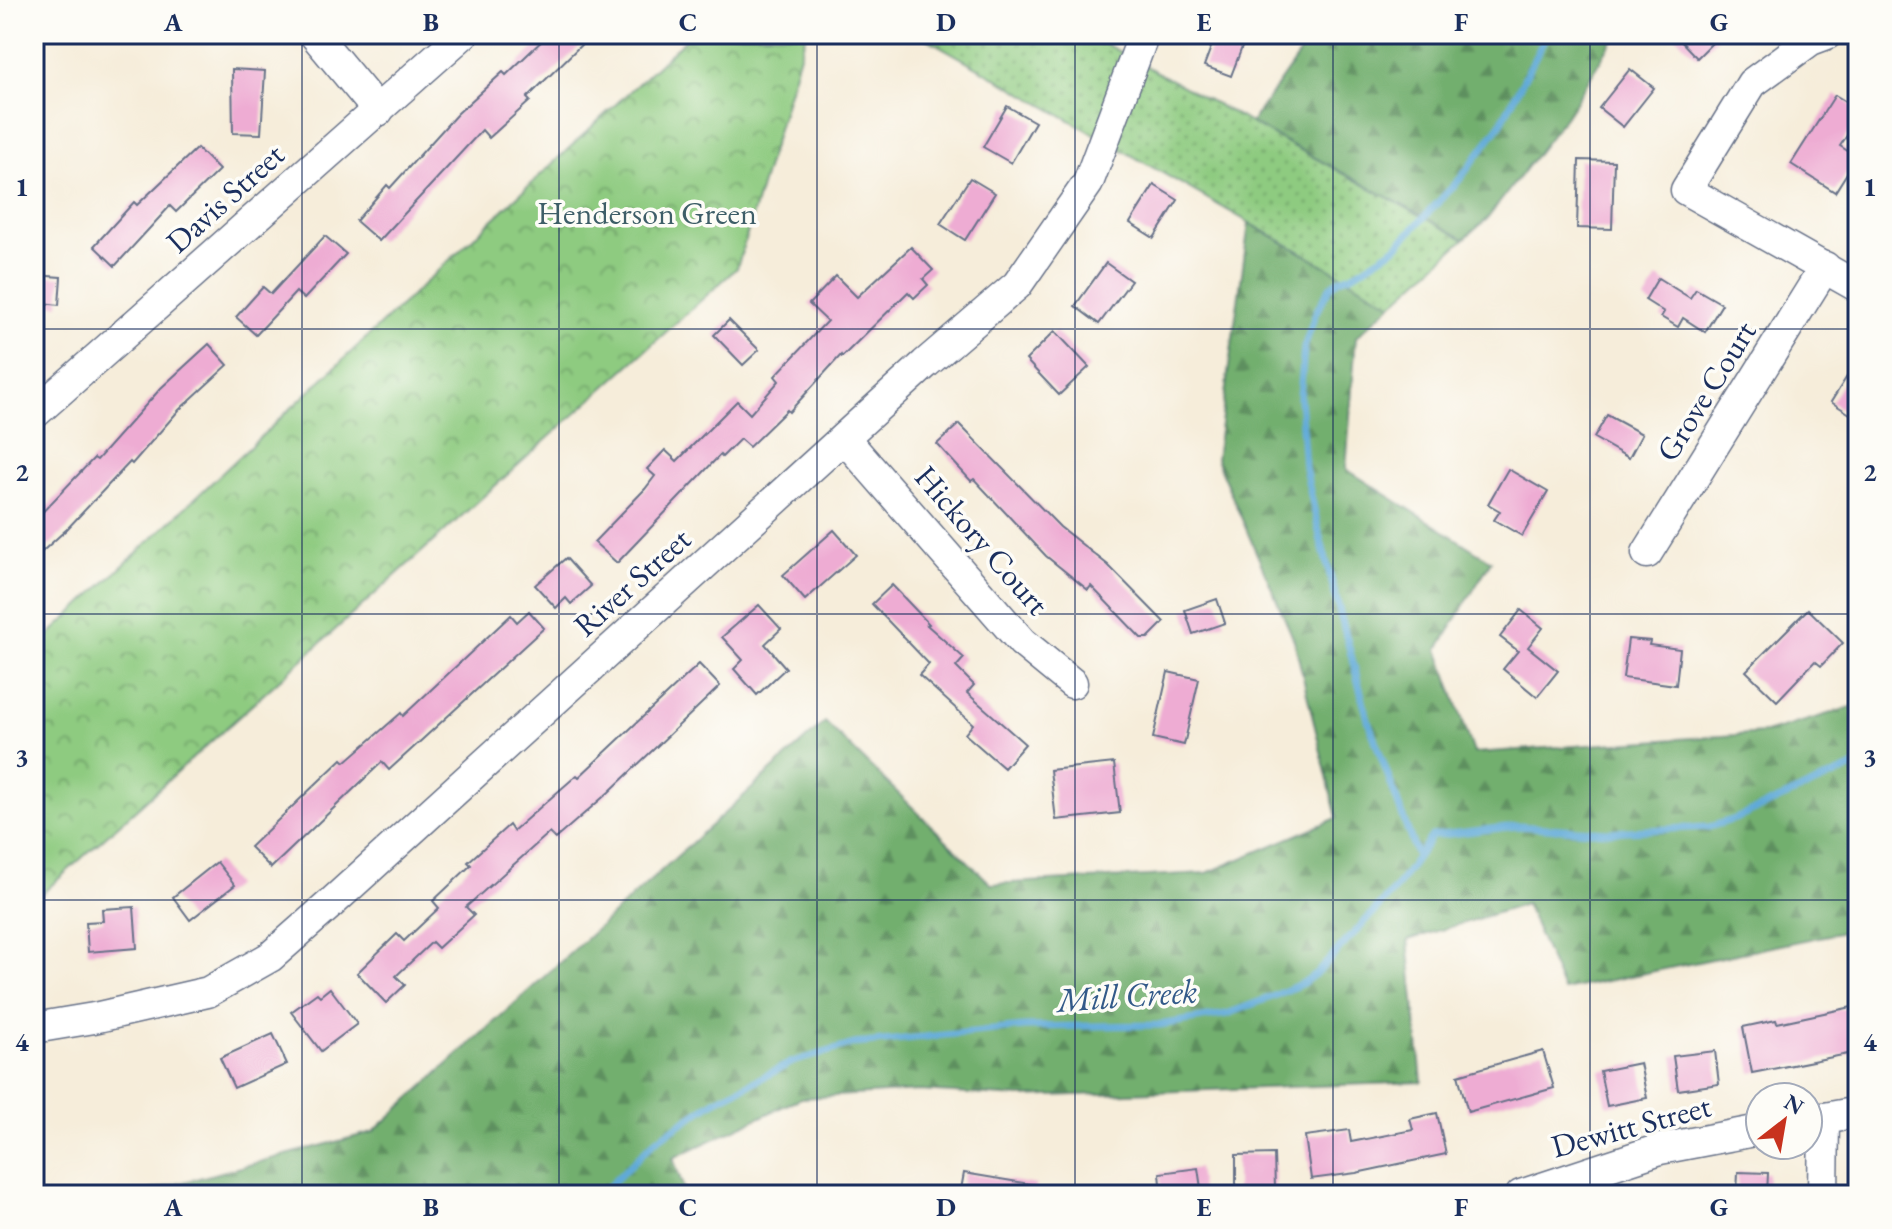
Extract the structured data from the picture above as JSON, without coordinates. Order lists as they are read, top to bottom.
{
  "streets": {
    "street": [
      "Davis Street",
      "Grove Court",
      "Hickory Court",
      "River Street",
      "Dewitt Street"
    ]
  },
  "crossings": [
    ["Hickory Court", "River Street"]
  ],
  "water": ["Mill Creek"],
  "parks": ["Henderson Green"],
  "north": "top right",
  "grid": {
    "columns": [
      "A",
      "B",
      "C",
      "D",
      "E",
      "F",
      "G"
    ],
    "rows": [
      "1",
      "2",
      "3",
      "4"
    ]
  }
}
